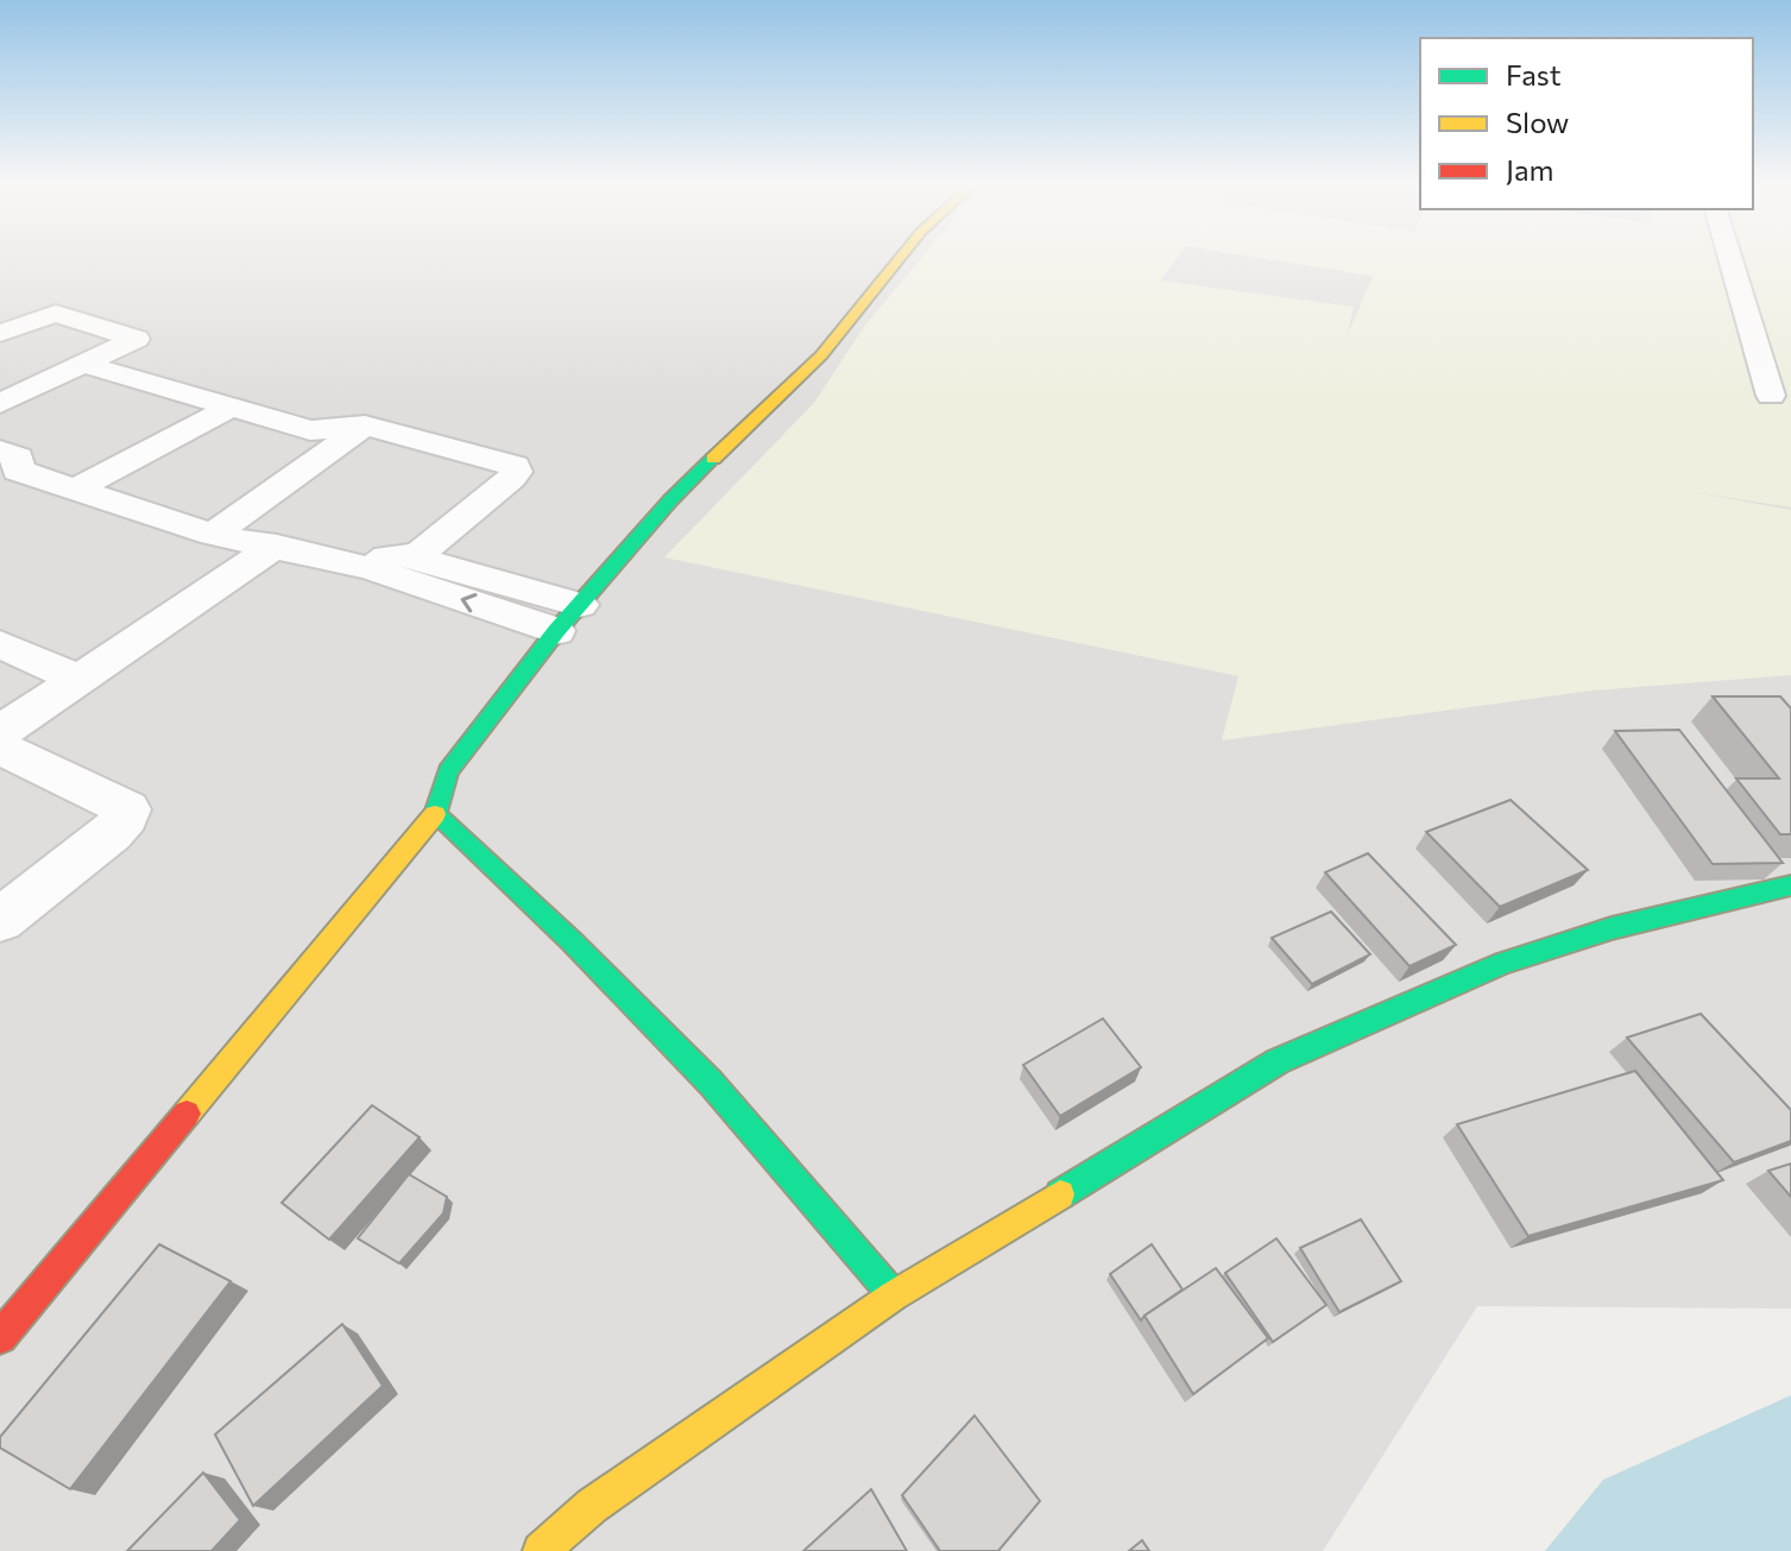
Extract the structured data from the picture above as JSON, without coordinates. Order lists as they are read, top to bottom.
{
  "legend": ["Fast", "Slow", "Jam"]
}
